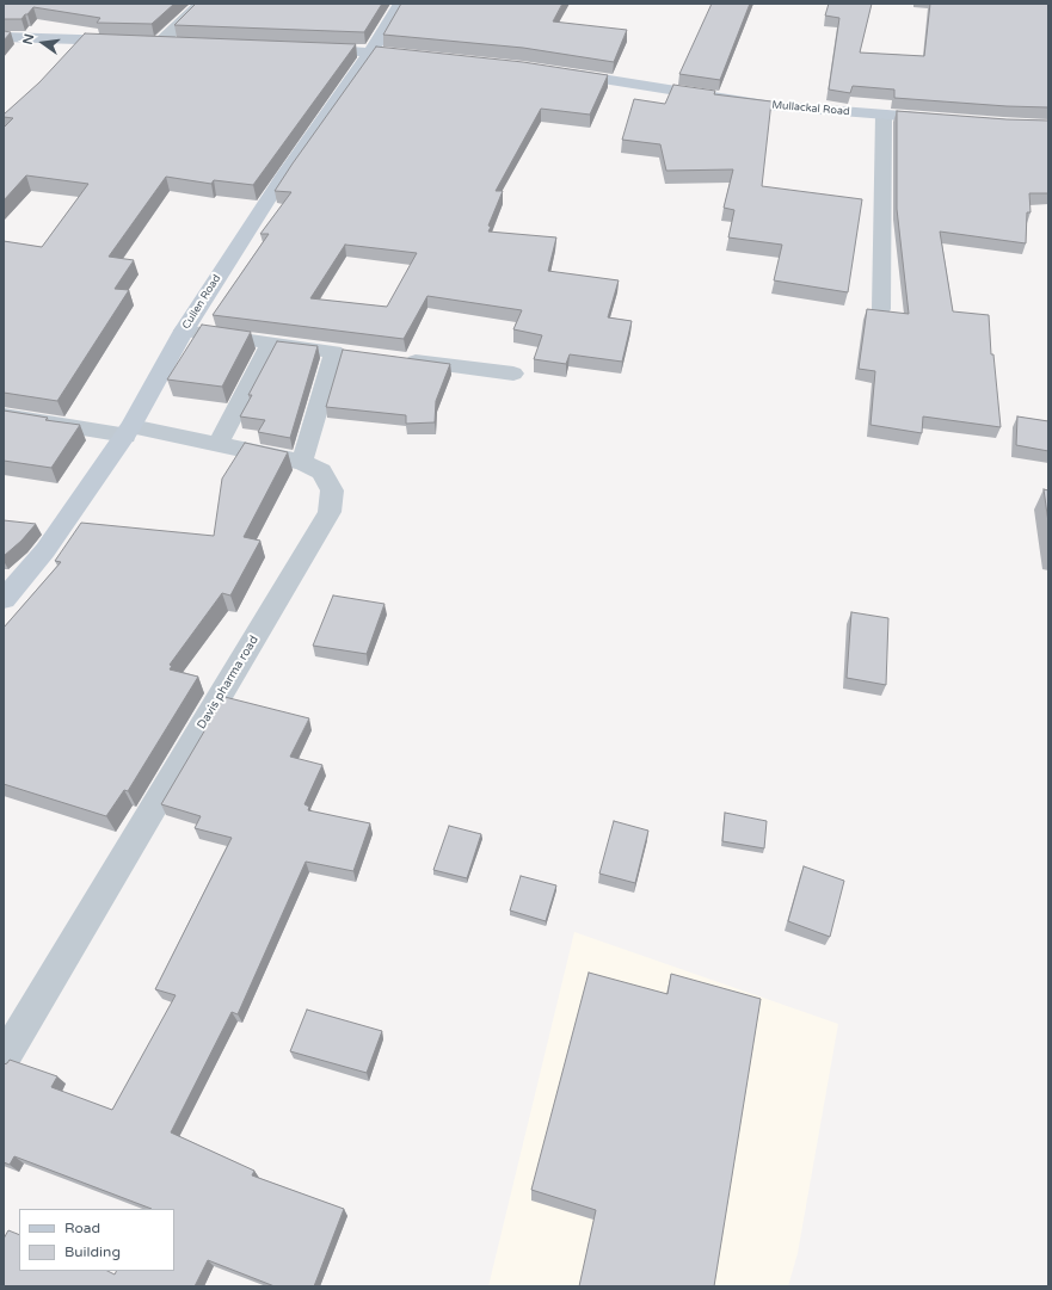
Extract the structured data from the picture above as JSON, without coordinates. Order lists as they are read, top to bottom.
{
  "streets": {
    "main road": ["Mullackal Road", "Cullen Road"],
    "street": ["Davis pharma road"]
  },
  "crossings": [
    ["Cullen Road", "Davis pharma road"]
  ],
  "legend": ["Road", "Building"],
  "north": "left"
}
